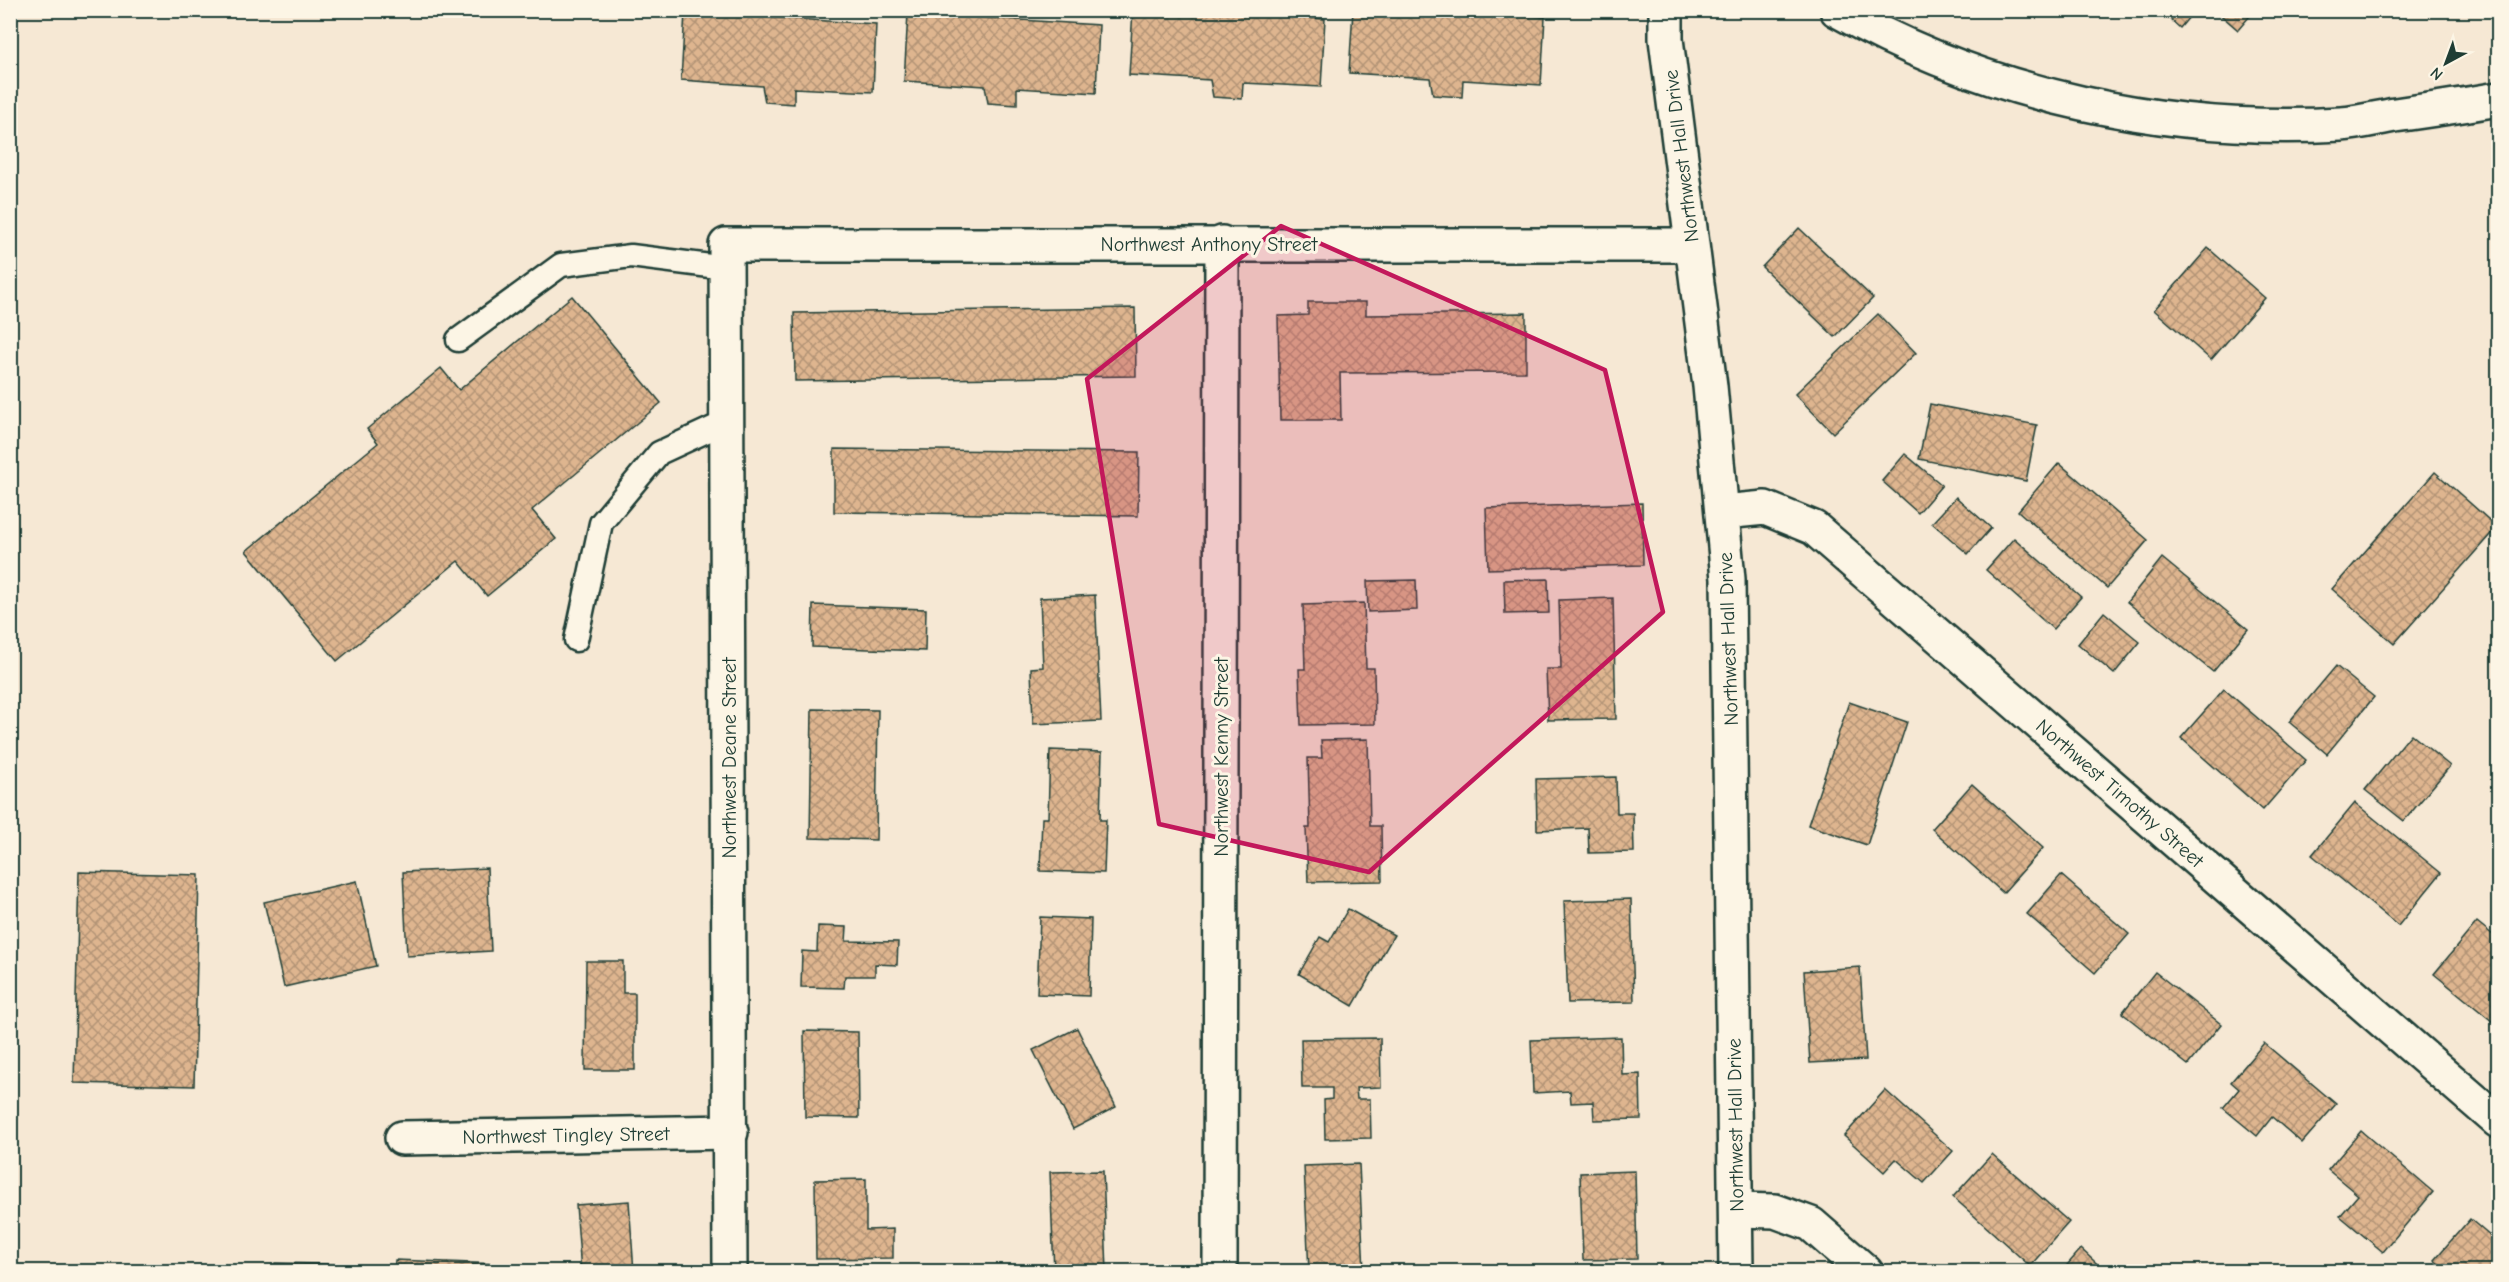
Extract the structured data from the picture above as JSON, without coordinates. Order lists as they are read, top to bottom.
{
  "streets": {
    "street": [
      "Northwest Hall Drive",
      "Northwest Anthony Street",
      "Northwest Kenny Street",
      "Northwest Deane Street",
      "Northwest Timothy Street",
      "Northwest Tingley Street"
    ]
  },
  "crossings": [
    ["Northwest Hall Drive", "Northwest Anthony Street"],
    ["Northwest Hall Drive", "Northwest Timothy Street"],
    ["Northwest Anthony Street", "Northwest Kenny Street"],
    ["Northwest Anthony Street", "Northwest Deane Street"],
    ["Northwest Deane Street", "Northwest Tingley Street"]
  ],
  "north": "bottom left"
}
